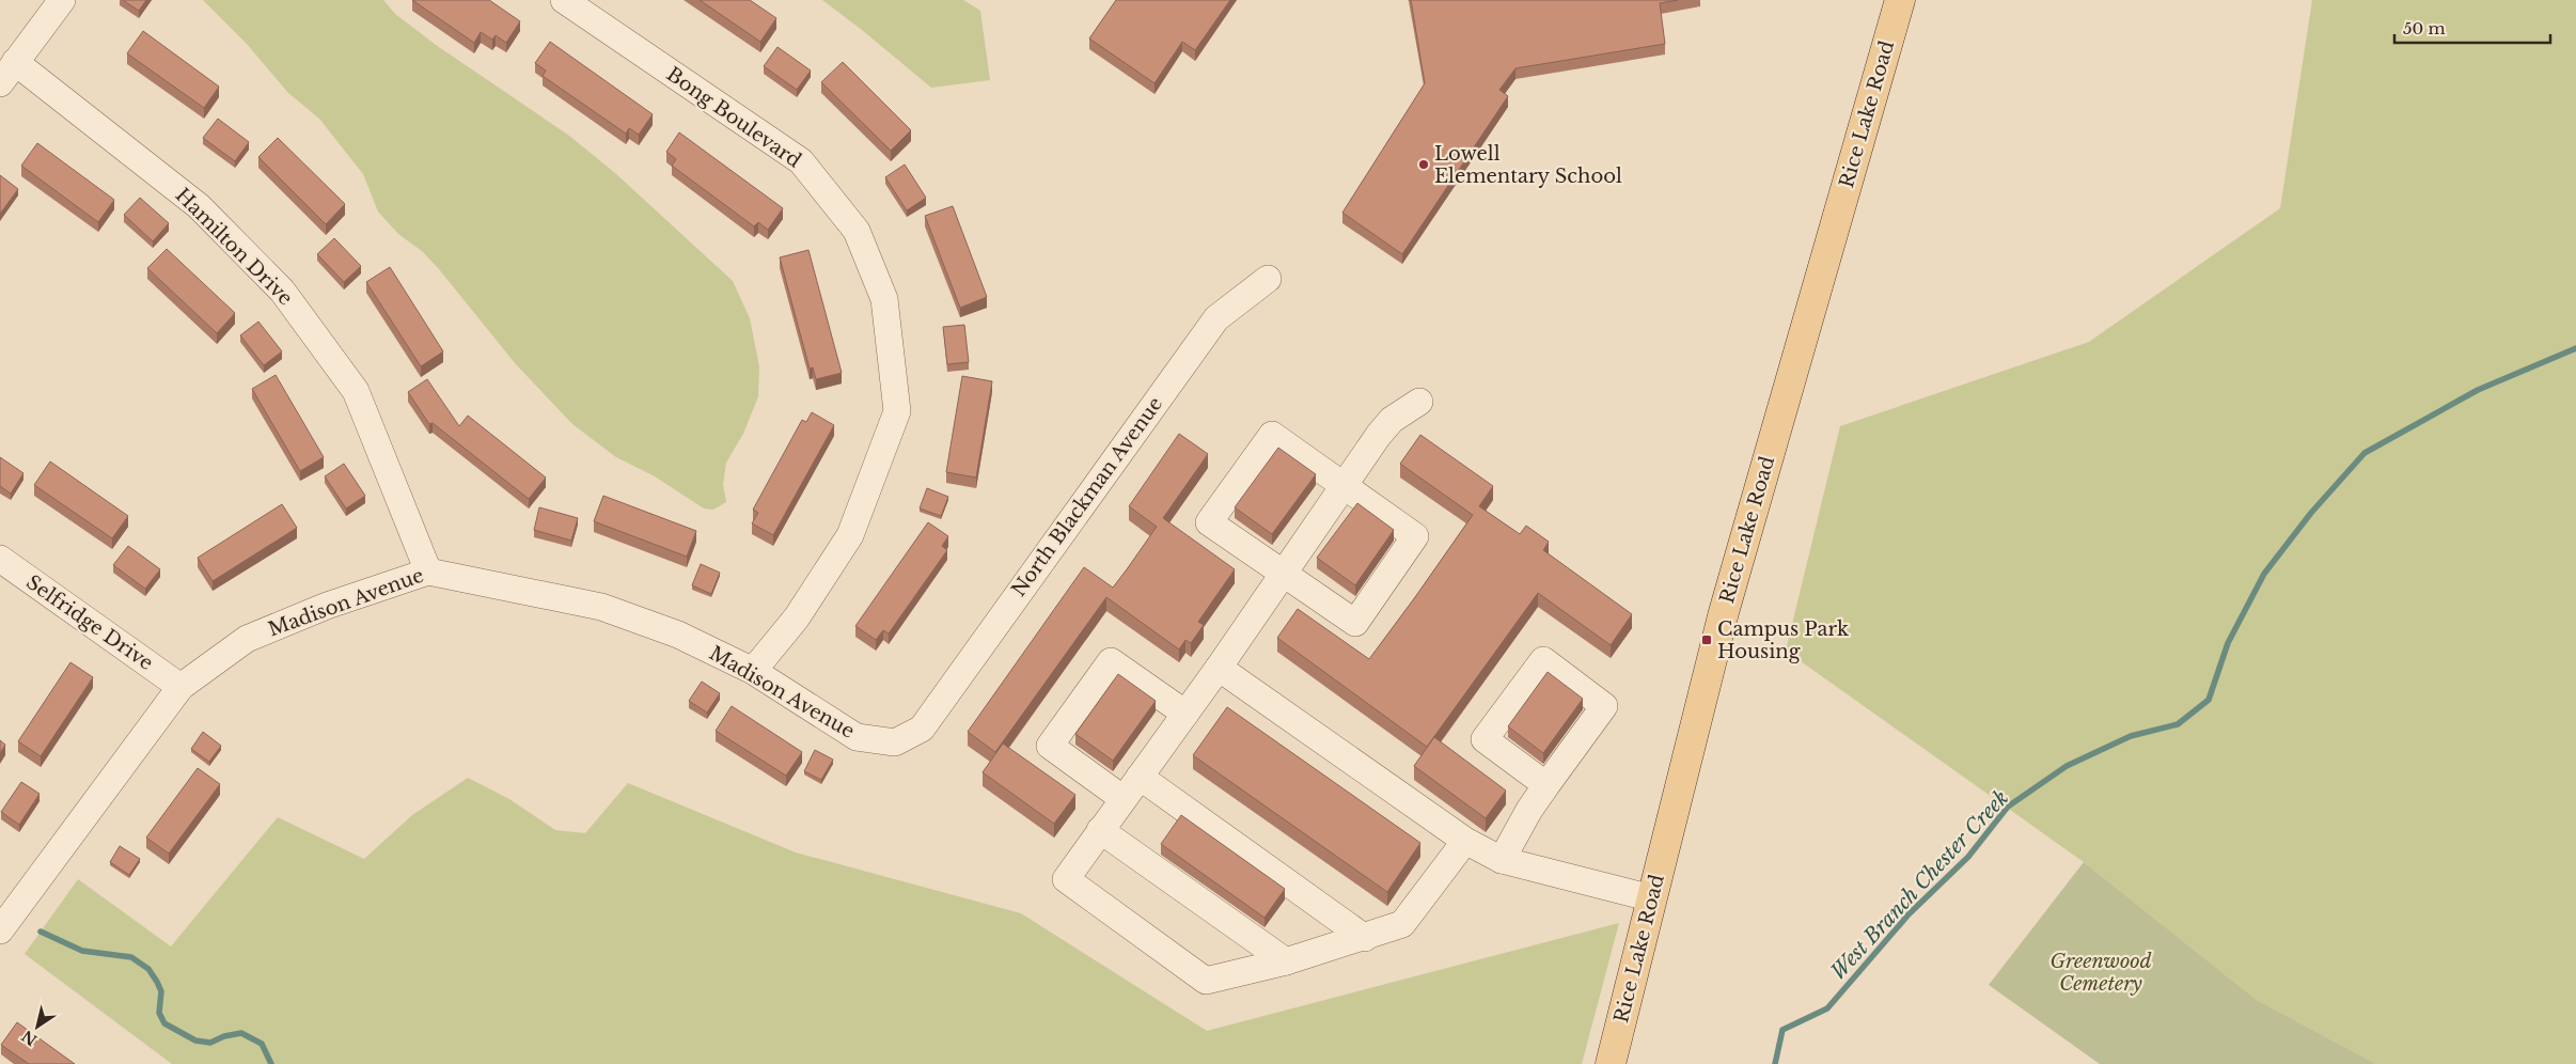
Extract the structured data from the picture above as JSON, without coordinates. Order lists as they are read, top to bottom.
{
  "streets": {
    "main road": ["Rice Lake Road"],
    "street": [
      "Bong Boulevard",
      "Hamilton Drive",
      "North Blackman Avenue",
      "Madison Avenue",
      "Selfridge Drive"
    ]
  },
  "crossings": [
    ["Bong Boulevard", "Madison Avenue"],
    ["Hamilton Drive", "Madison Avenue"],
    ["North Blackman Avenue", "Madison Avenue"],
    ["Madison Avenue", "Selfridge Drive"]
  ],
  "water": ["West Branch Chester Creek"],
  "parks": ["Greenwood Cemetery"],
  "places": {
    "other": ["Lowell Elementary School"],
    "transit": ["Campus Park Housing"]
  },
  "scale_bar": "50 m",
  "north": "bottom left"
}
